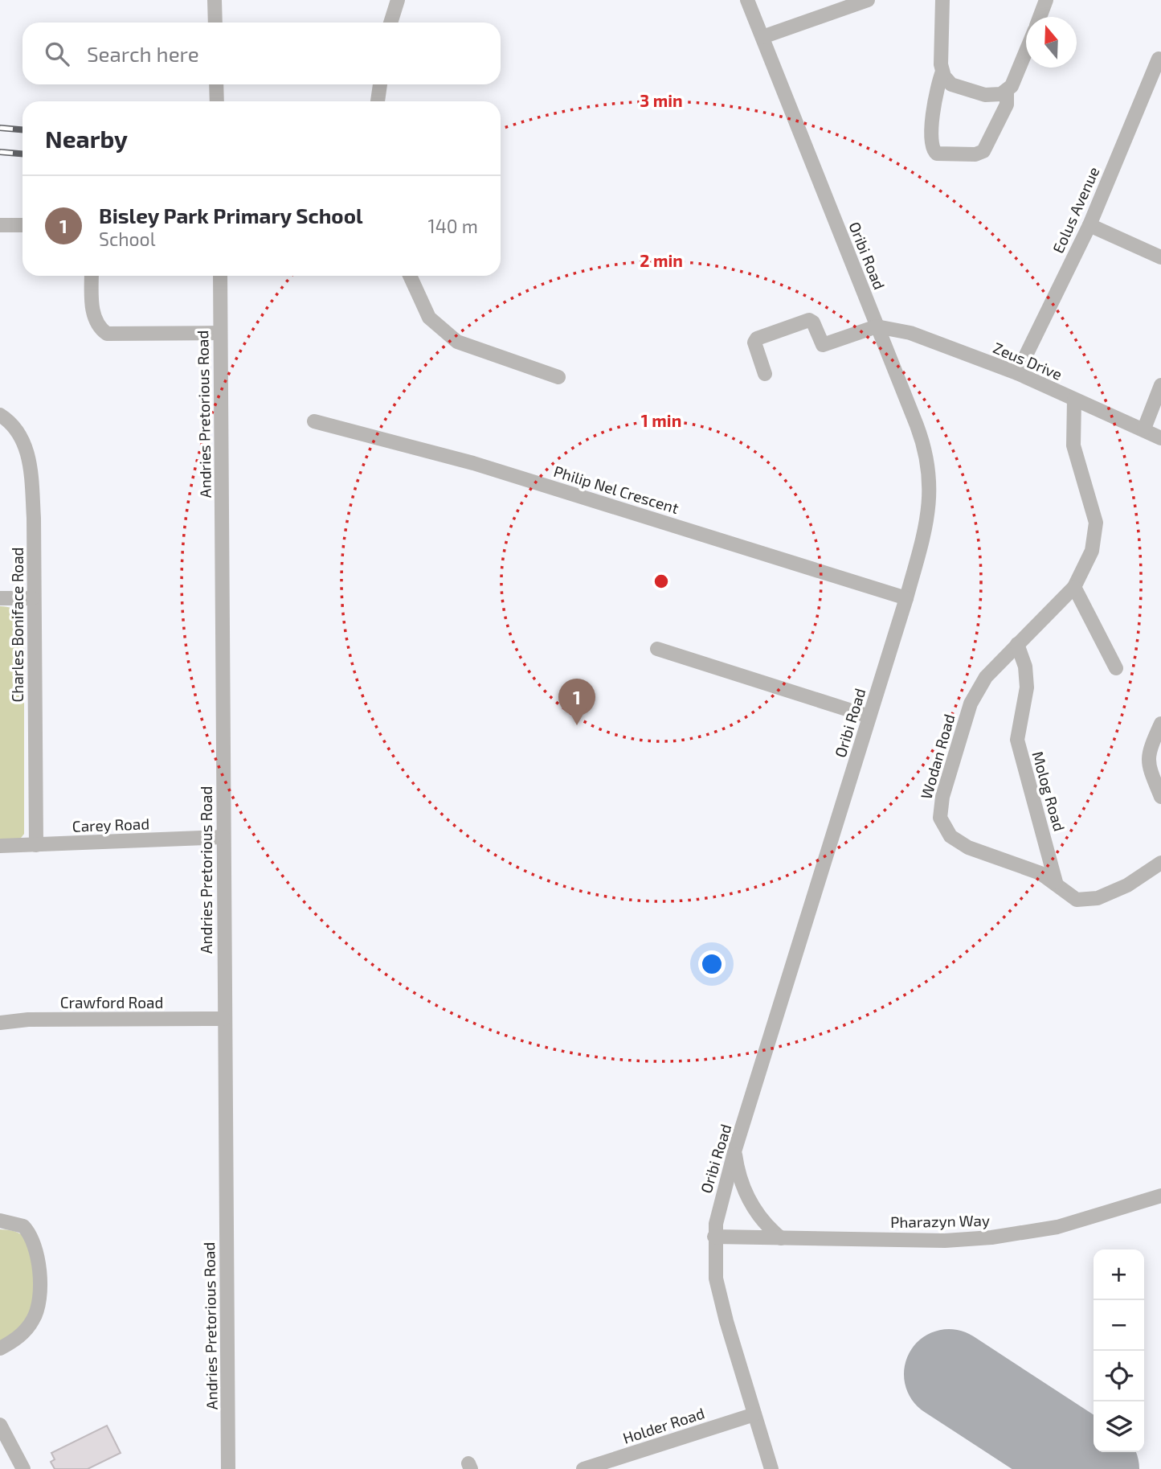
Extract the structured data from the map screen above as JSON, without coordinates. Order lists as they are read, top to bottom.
{
  "streets": {
    "street": [
      "Eolus Avenue",
      "Oribi Road",
      "Zeus Drive",
      "Andries Pretorious Road",
      "Philip Nel Crescent",
      "Charles Boniface Road",
      "Wodan Road",
      "Molog Road",
      "Carey Road",
      "Crawford Road",
      "Pharazyn Way",
      "Holder Road"
    ]
  },
  "crossings": [
    ["Eolus Avenue", "Zeus Drive"],
    ["Oribi Road", "Zeus Drive"],
    ["Oribi Road", "Philip Nel Crescent"],
    ["Oribi Road", "Pharazyn Way"],
    ["Oribi Road", "Holder Road"],
    ["Zeus Drive", "Wodan Road"],
    ["Andries Pretorious Road", "Carey Road"],
    ["Andries Pretorious Road", "Crawford Road"],
    ["Charles Boniface Road", "Carey Road"],
    ["Wodan Road", "Molog Road"]
  ],
  "north": "top",
  "page": {
    "search": "Search here",
    "heading": "Nearby",
    "list": [
      {
        "mark": "1",
        "name": "Bisley Park Primary School",
        "note": "School",
        "value": "140 m"
      }
    ],
    "pins": "1",
    "map_buttons": ["+", "−"]
  },
  "rings": ["3 min", "2 min", "1 min"]
}
